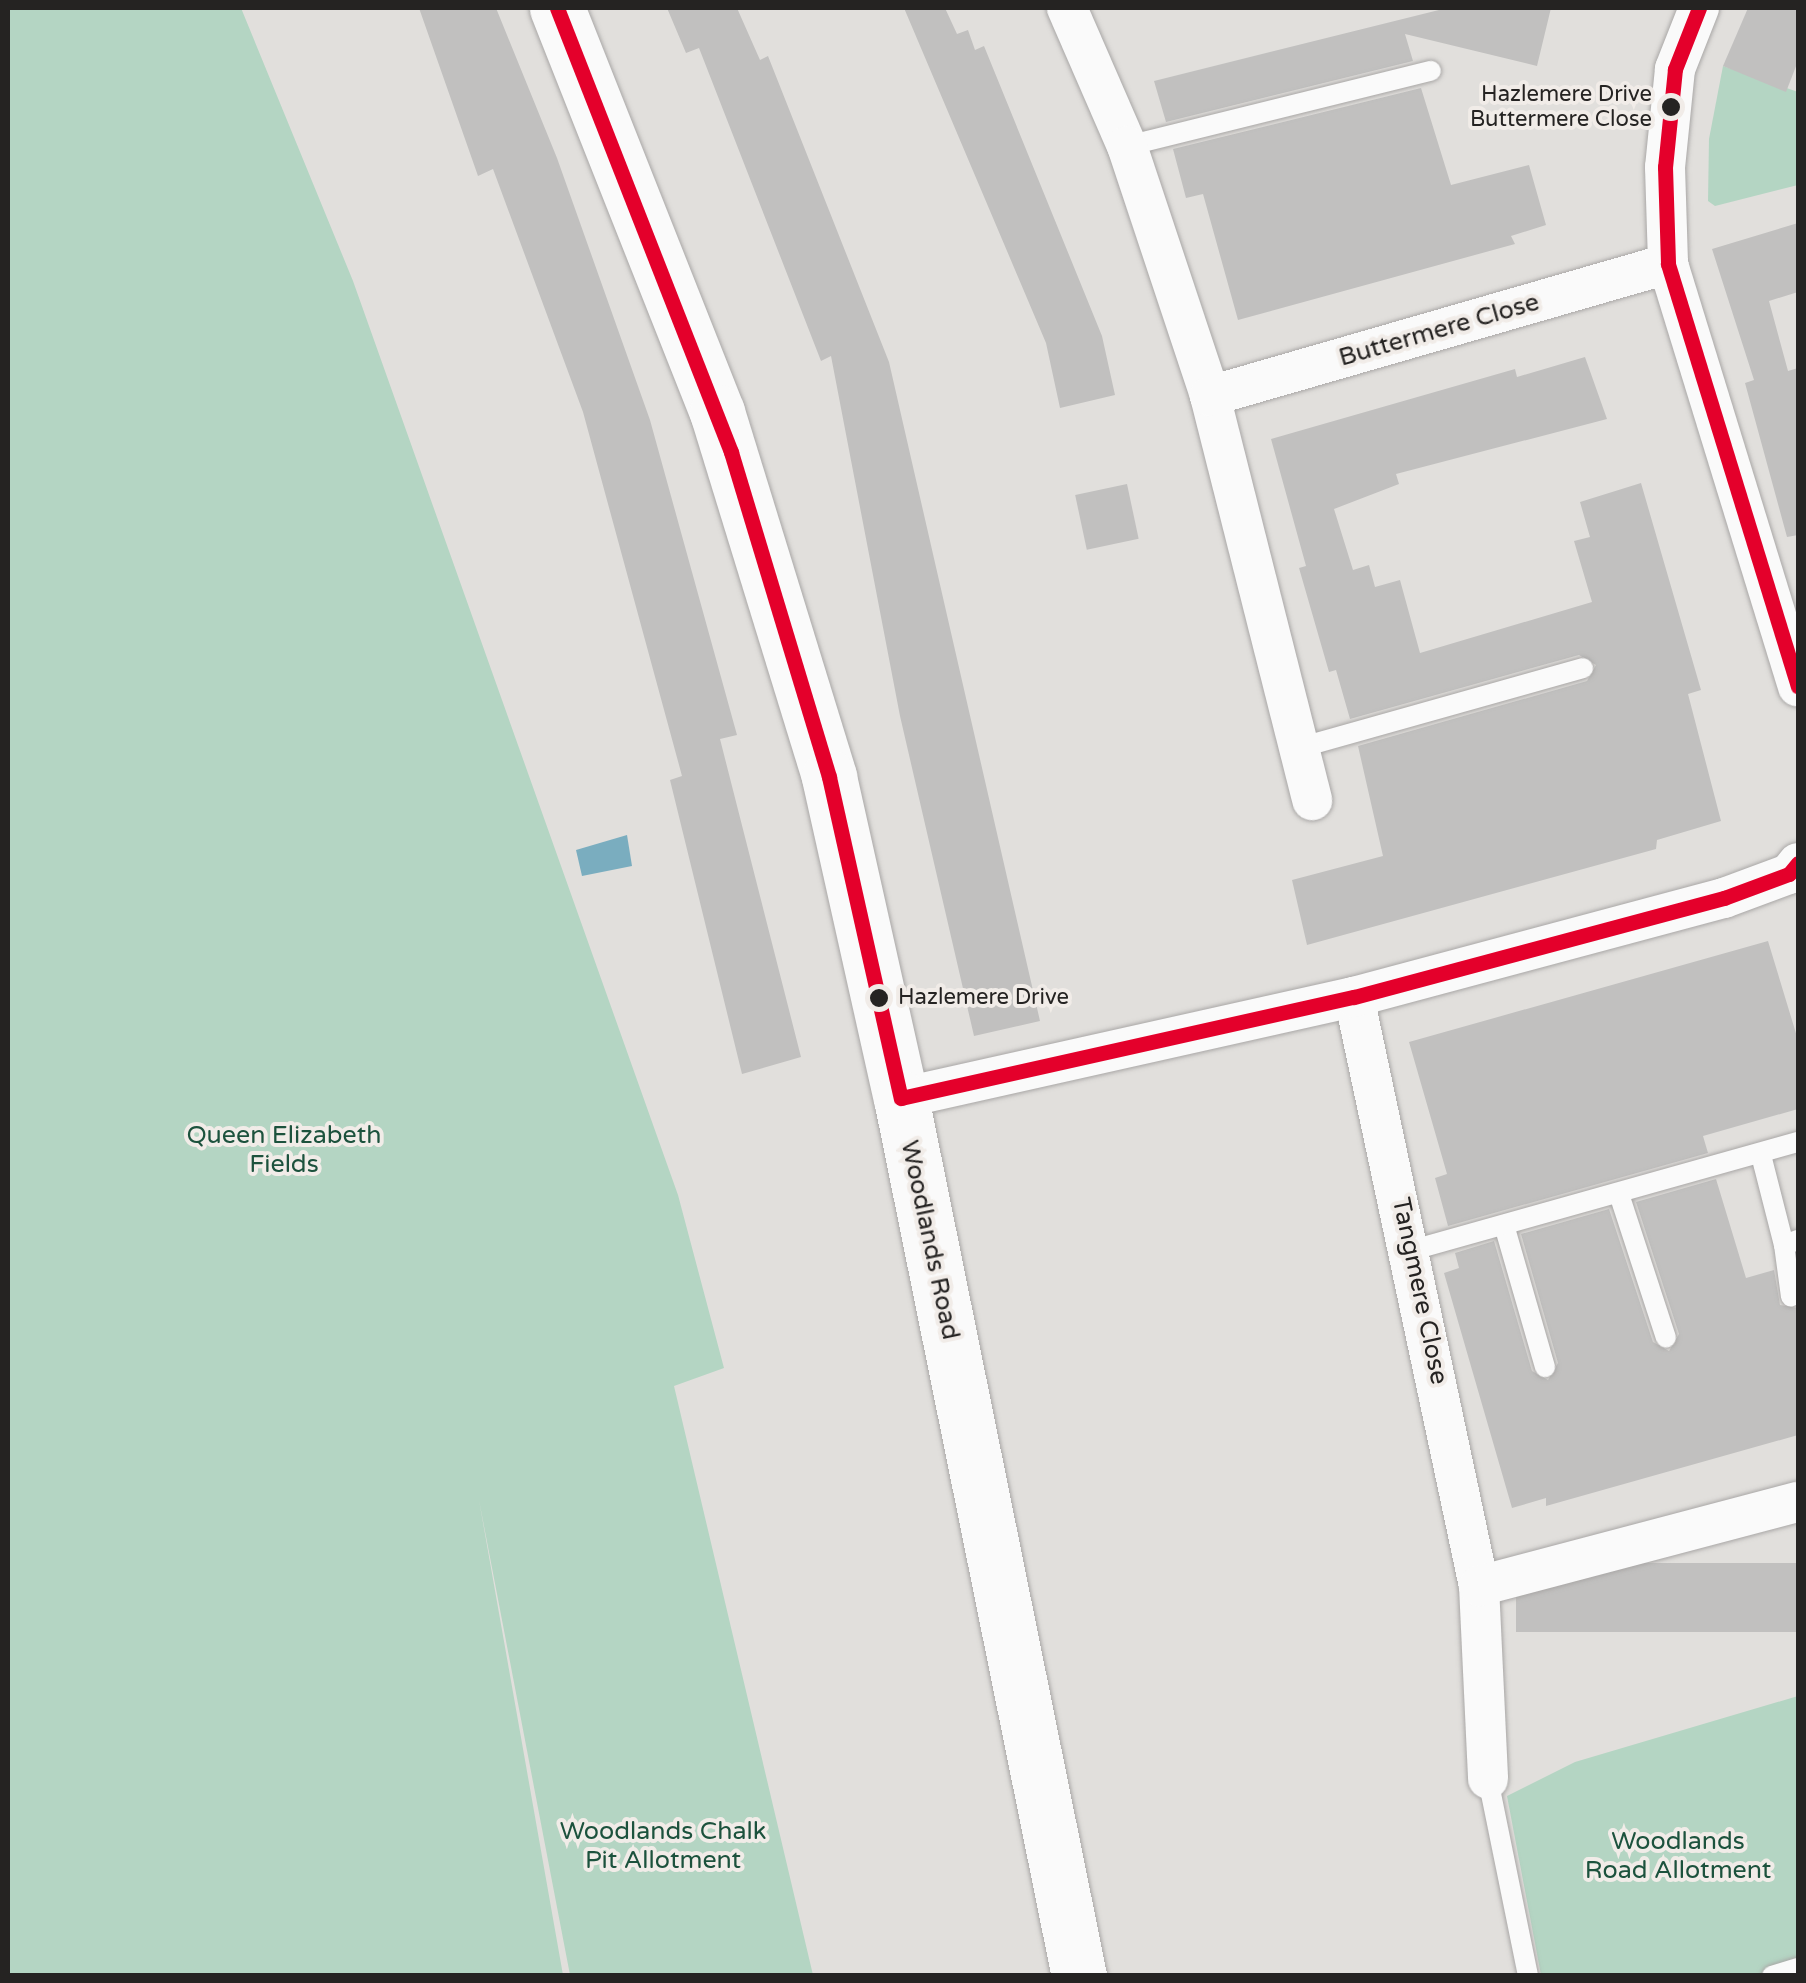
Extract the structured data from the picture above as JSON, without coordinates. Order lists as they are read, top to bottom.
{
  "streets": {
    "street": ["Buttermere Close", "Woodlands Road", "Tangmere Close"]
  },
  "parks": ["Queen Elizabeth Fields", "Woodlands Chalk Pit Allotment", "Woodlands Road Allotment"],
  "places": ["Hazlemere Drive Buttermere Close", "Hazlemere Drive"]
}
